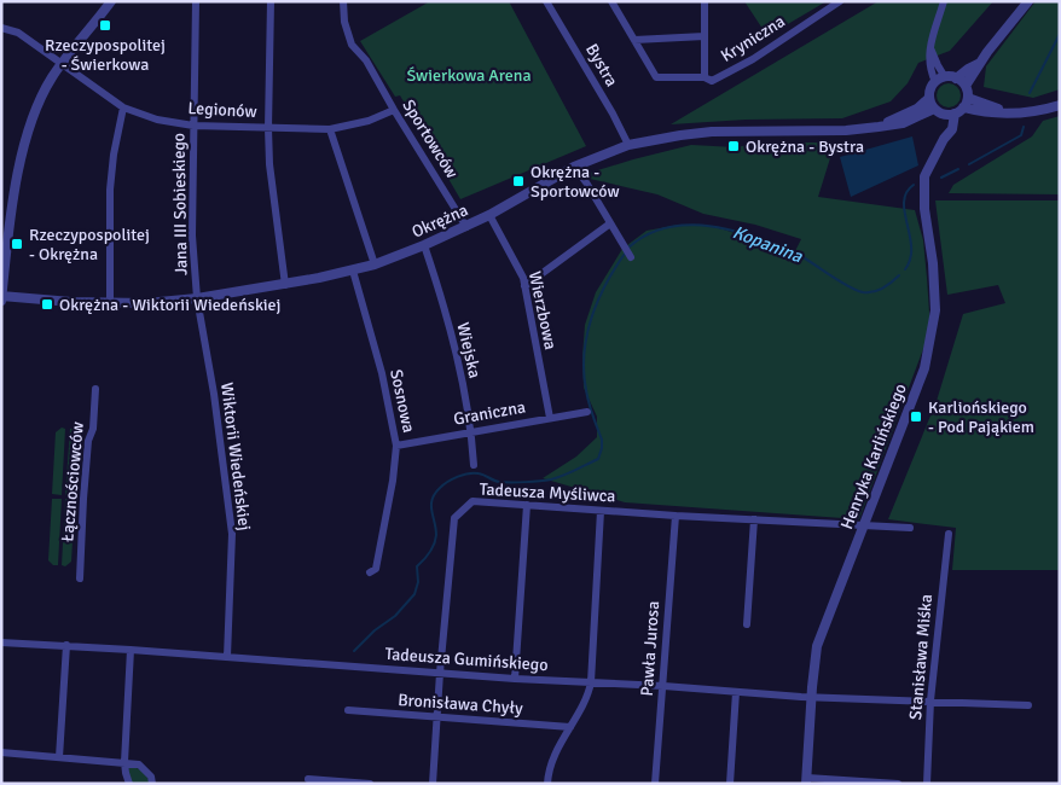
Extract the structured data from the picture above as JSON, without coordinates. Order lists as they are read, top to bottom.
{
  "streets": {
    "street": [
      "Kryniczna",
      "Bystra",
      "Legionów",
      "Sportowców",
      "Jana III Sobieskiego",
      "Okrężna",
      "Wierzbowa",
      "Wiejska",
      "Sosnowa",
      "Graniczna",
      "Wiktorii Wiedeńskiej",
      "Henryka Karlińskiego",
      "Łącznościowców",
      "Tadeusza Myśliwca",
      "Pawła Jurosa",
      "Stanisława Miśka",
      "Tadeusza Gumińskiego",
      "Bronisława Chyły"
    ]
  },
  "crossings": [
    ["Bystra", "Okrężna"],
    ["Legionów", "Sportowców"],
    ["Legionów", "Jana III Sobieskiego"],
    ["Sportowców", "Okrężna"],
    ["Jana III Sobieskiego", "Okrężna"],
    ["Jana III Sobieskiego", "Wiktorii Wiedeńskiej"],
    ["Okrężna", "Wierzbowa"],
    ["Okrężna", "Wiejska"],
    ["Okrężna", "Sosnowa"],
    ["Okrężna", "Wiktorii Wiedeńskiej"],
    ["Okrężna", "Henryka Karlińskiego"],
    ["Wierzbowa", "Graniczna"],
    ["Wiejska", "Graniczna"],
    ["Sosnowa", "Graniczna"],
    ["Wiktorii Wiedeńskiej", "Tadeusza Gumińskiego"],
    ["Henryka Karlińskiego", "Tadeusza Myśliwca"],
    ["Henryka Karlińskiego", "Tadeusza Gumińskiego"],
    ["Tadeusza Myśliwca", "Pawła Jurosa"],
    ["Tadeusza Myśliwca", "Tadeusza Gumińskiego"],
    ["Tadeusza Myśliwca", "Bronisława Chyły"],
    ["Pawła Jurosa", "Tadeusza Gumińskiego"],
    ["Stanisława Miśka", "Tadeusza Gumińskiego"]
  ],
  "water": ["Kopanina"],
  "parks": ["Świerkowa Arena"],
  "places": {
    "transit": [
      "Rzeczypospolitej - Świerkowa",
      "Okrężna - Bystra",
      "Okrężna - Sportowców",
      "Rzeczypospolitej - Okrężna",
      "Okrężna - Wiktorii Wiedeńskiej",
      "Karliońskiego - Pod Pająkiem"
    ]
  }
}
